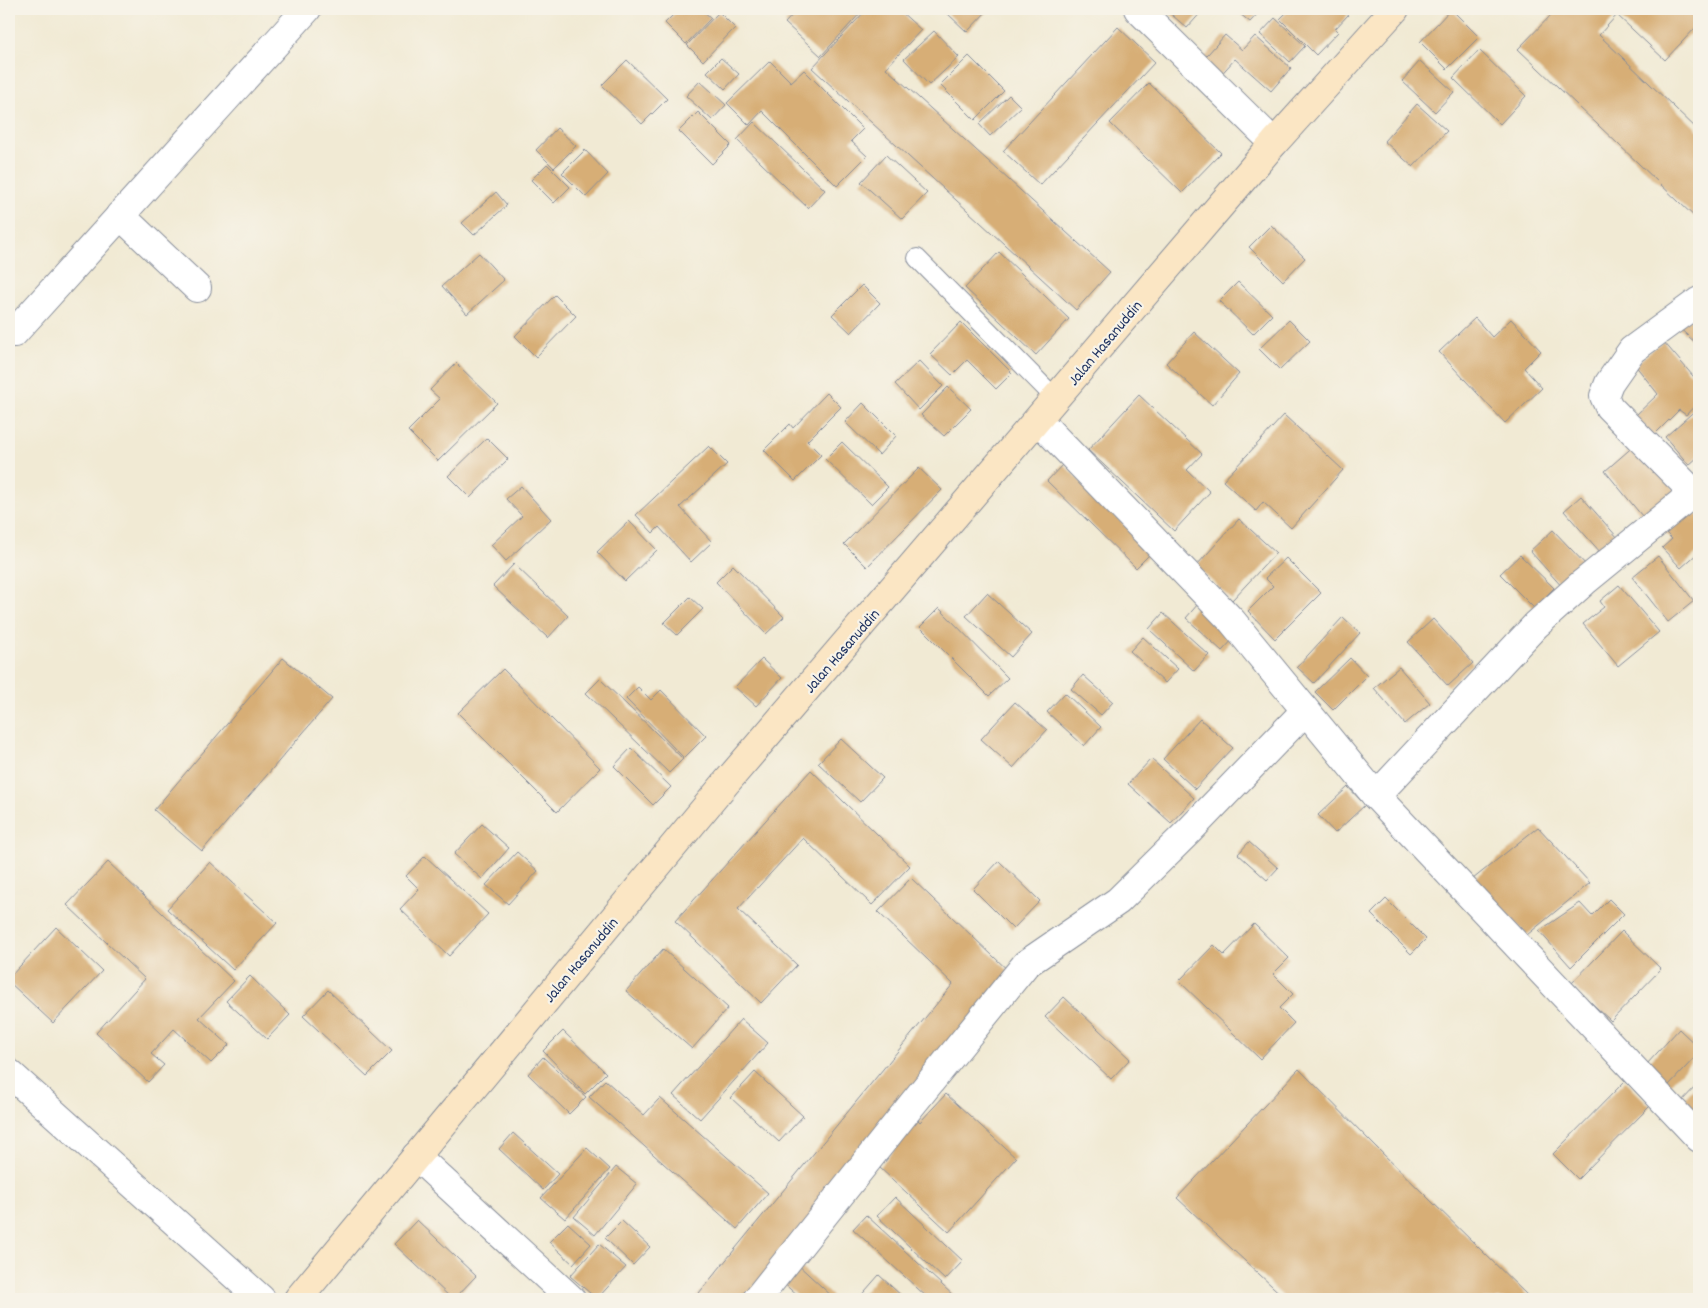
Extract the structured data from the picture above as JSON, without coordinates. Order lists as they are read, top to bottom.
{
  "streets": {
    "main road": ["Jalan Hasanuddin"]
  }
}
